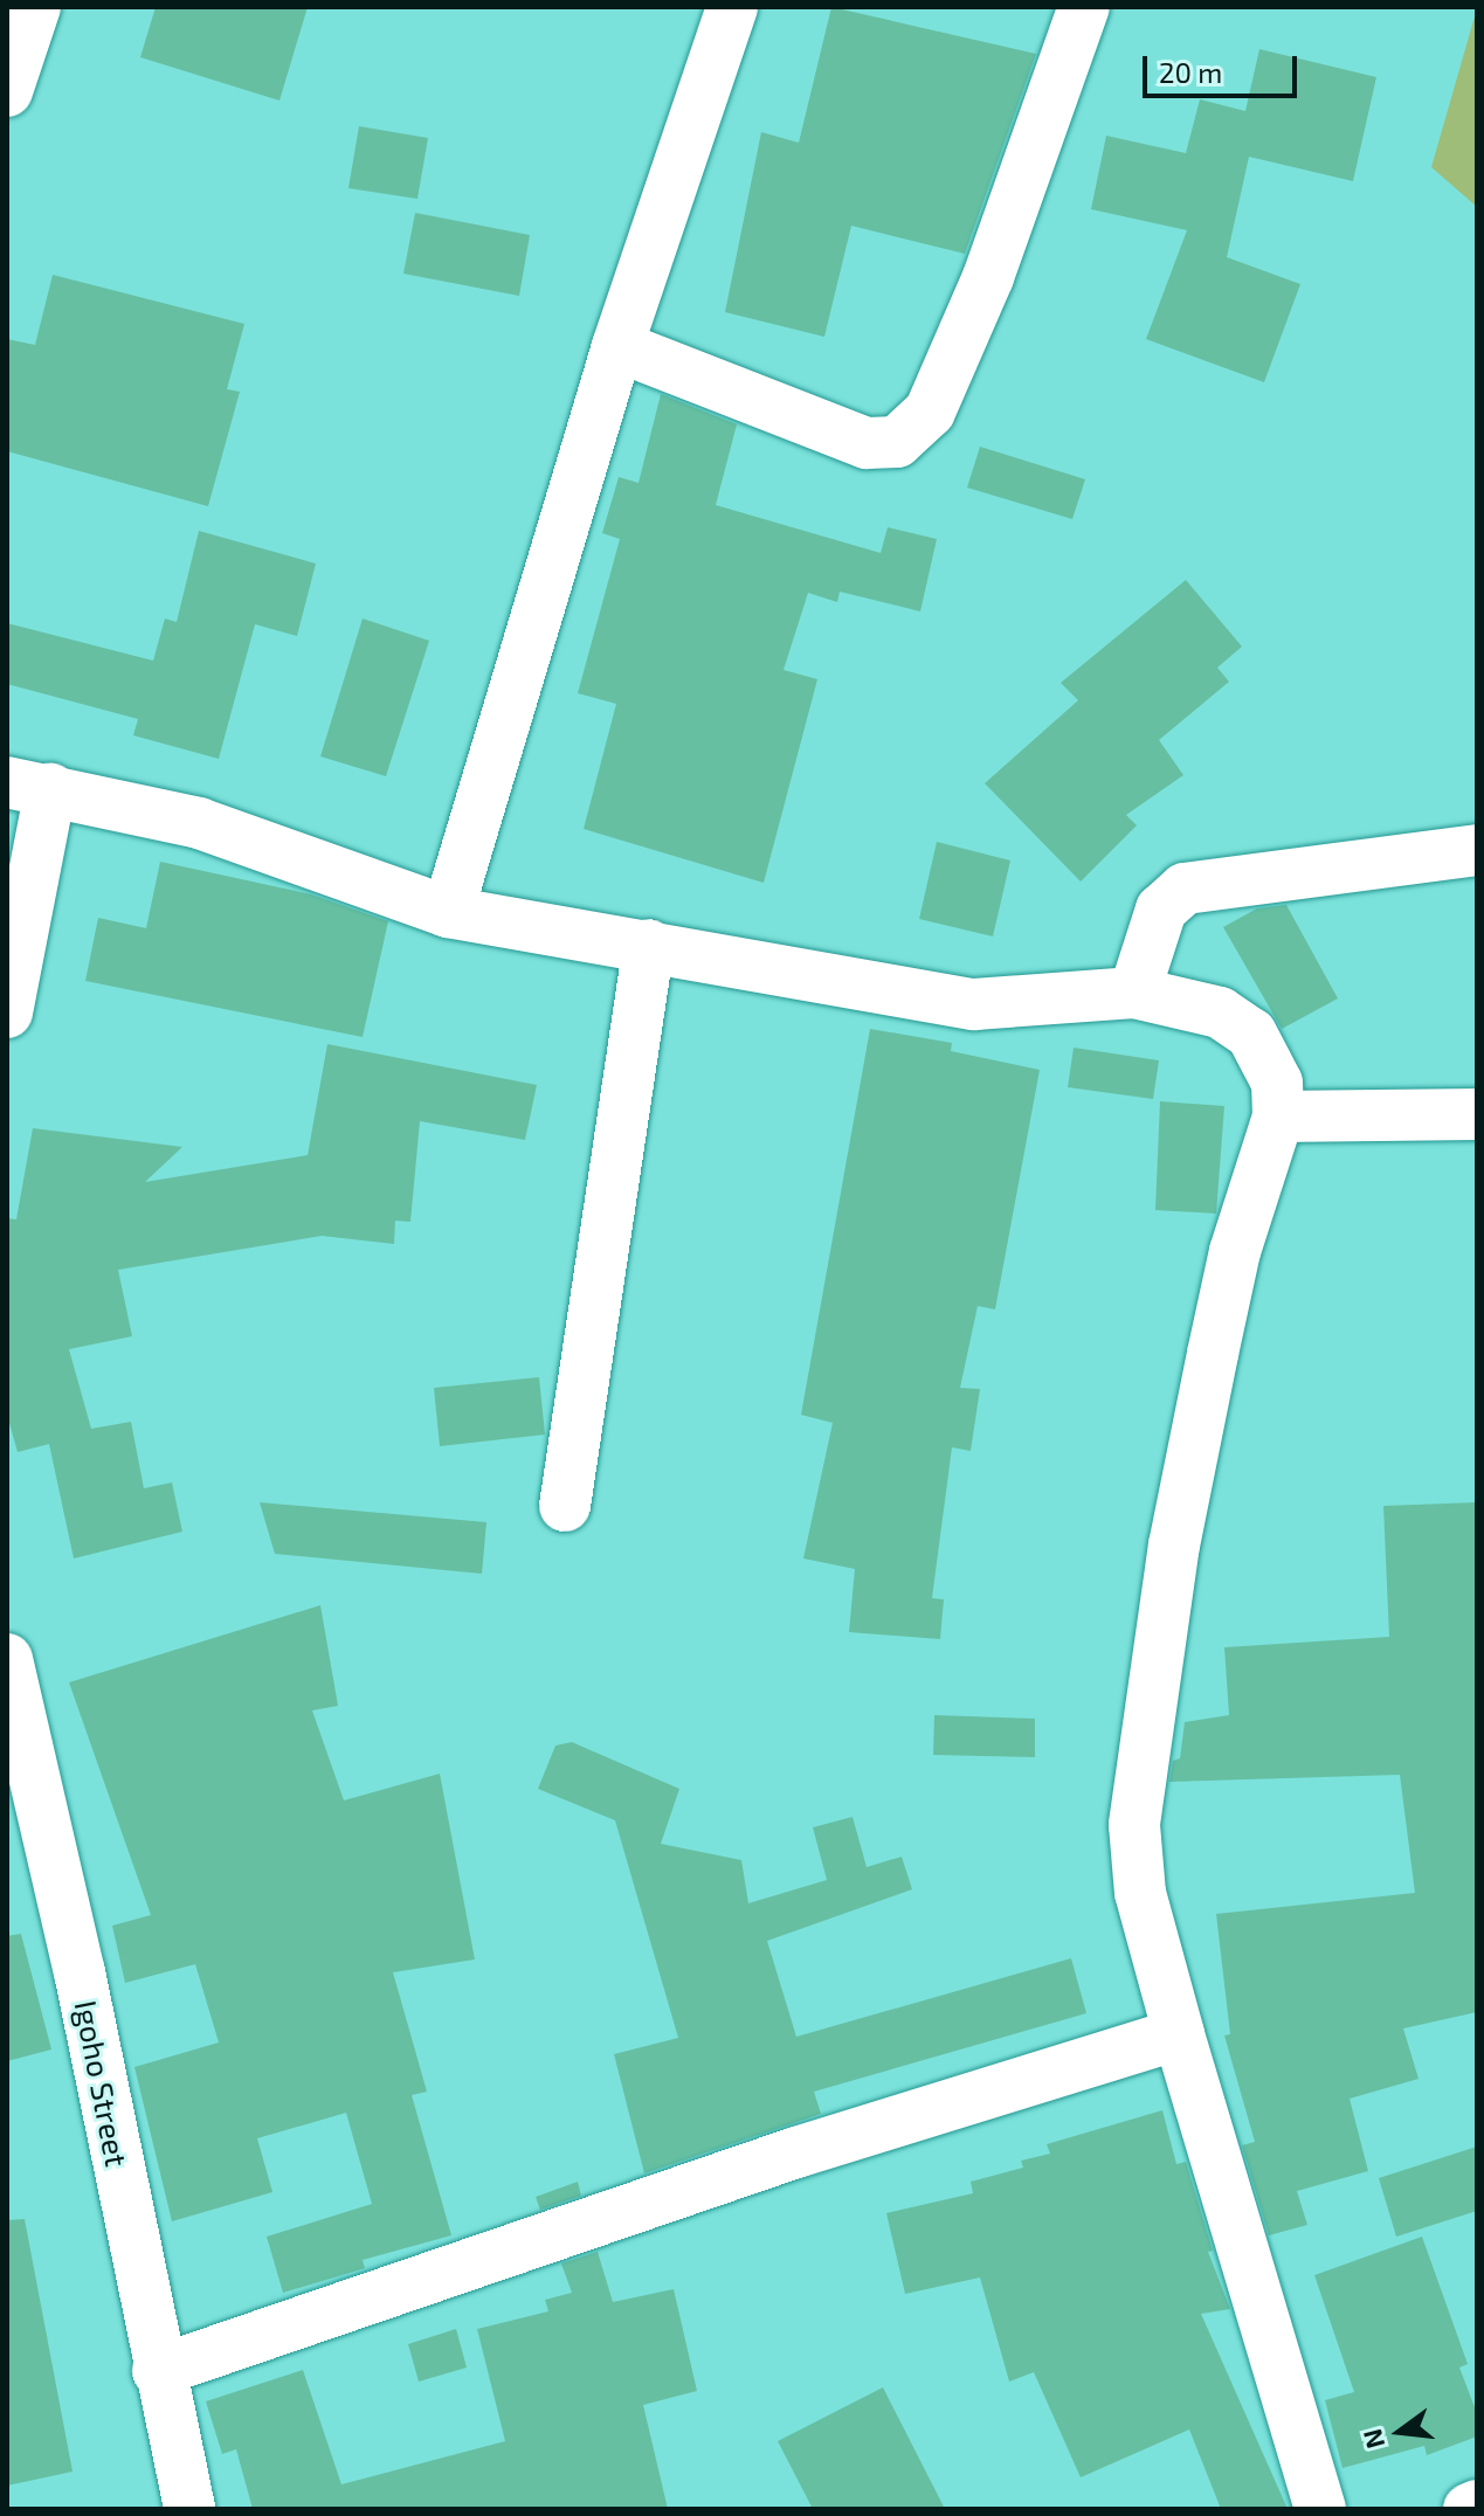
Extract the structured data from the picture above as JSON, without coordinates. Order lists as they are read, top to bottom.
{
  "streets": {
    "street": ["Igoho Street"]
  },
  "scale_bar": "20 m",
  "north": "left"
}
